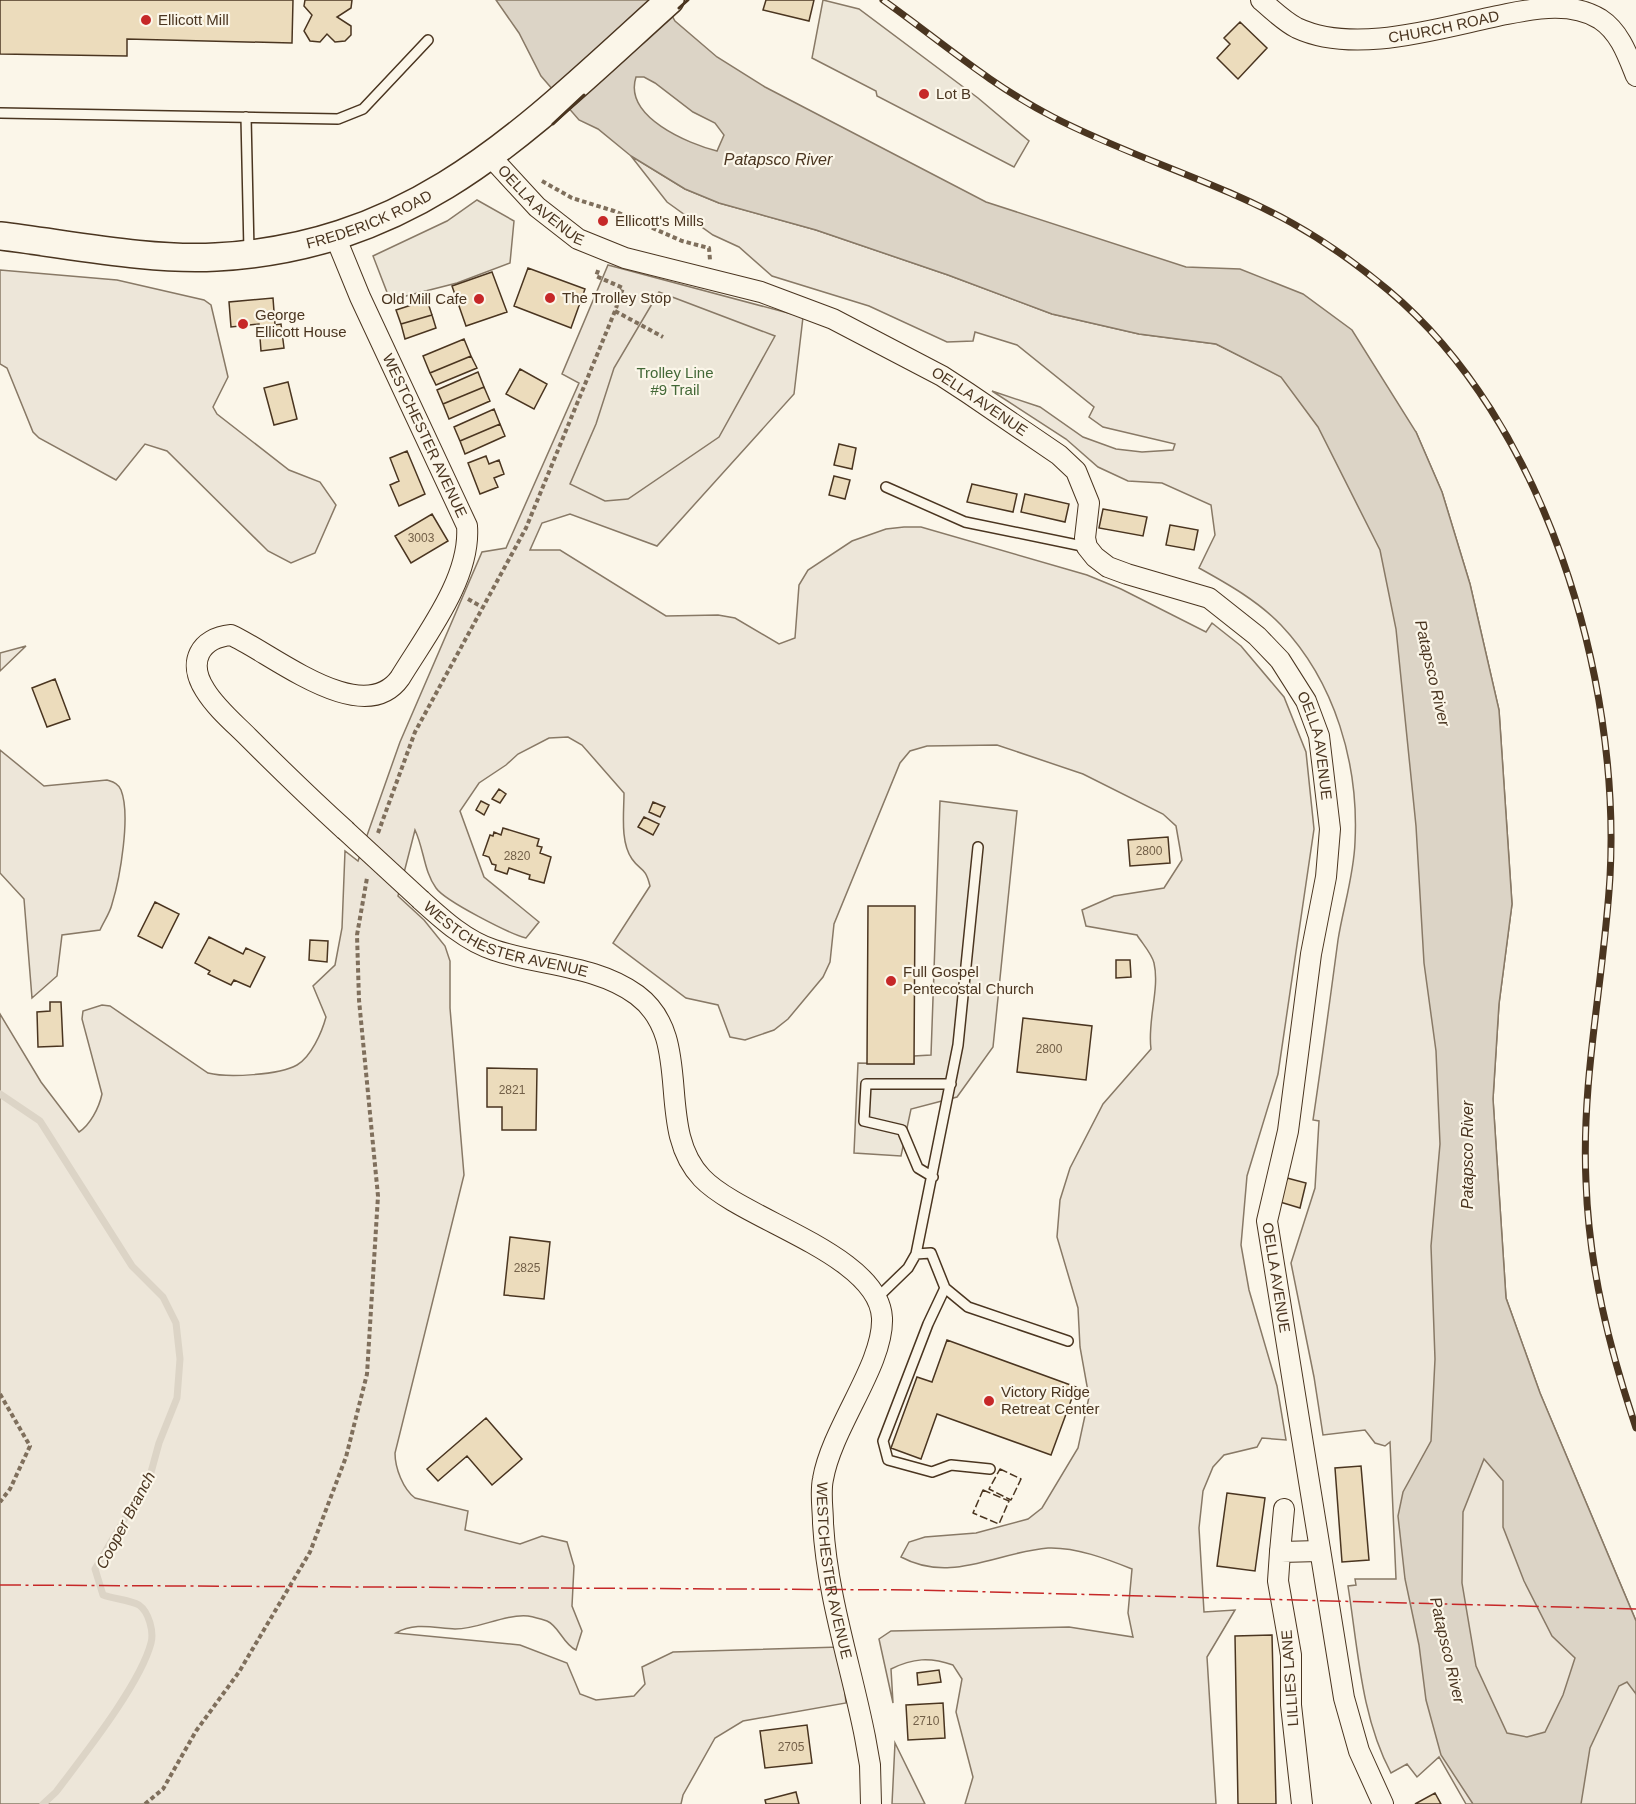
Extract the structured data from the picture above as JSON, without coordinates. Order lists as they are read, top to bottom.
{
  "streets": {
    "main road": ["FREDERICK ROAD"],
    "street": [
      "CHURCH ROAD",
      "OELLA AVENUE",
      "WESTCHESTER AVENUE",
      "LILLIES LANE"
    ]
  },
  "crossings": [
    ["OELLA AVENUE", "FREDERICK ROAD"],
    ["FREDERICK ROAD", "WESTCHESTER AVENUE"]
  ],
  "water": ["Patapsco River", "Cooper Branch"],
  "parks": ["Trolley Line #9 Trail"],
  "places": [
    "Ellicott Mill",
    "Lot B",
    "Ellicott's Mills",
    "The Trolley Stop",
    "Old Mill Cafe",
    "George Ellicott House",
    "Full Gospel Pentecostal Church",
    "Victory Ridge Retreat Center"
  ],
  "house_numbers": [
    "3003",
    "2800",
    "2820",
    "2800",
    "2821",
    "2825",
    "2710",
    "2705"
  ]
}
